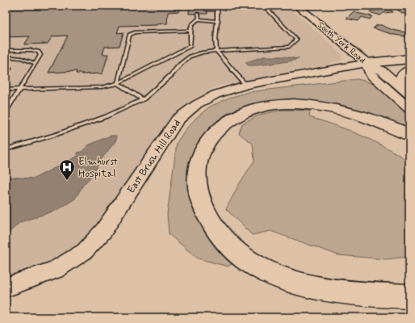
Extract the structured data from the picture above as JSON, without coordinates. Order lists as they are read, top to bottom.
{
  "streets": {
    "street": ["South York Road", "East Brush Hill Road"]
  },
  "crossings": [
    ["South York Road", "East Brush Hill Road"]
  ],
  "places": {
    "hospital": ["Elmhurst Hospital"]
  }
}
